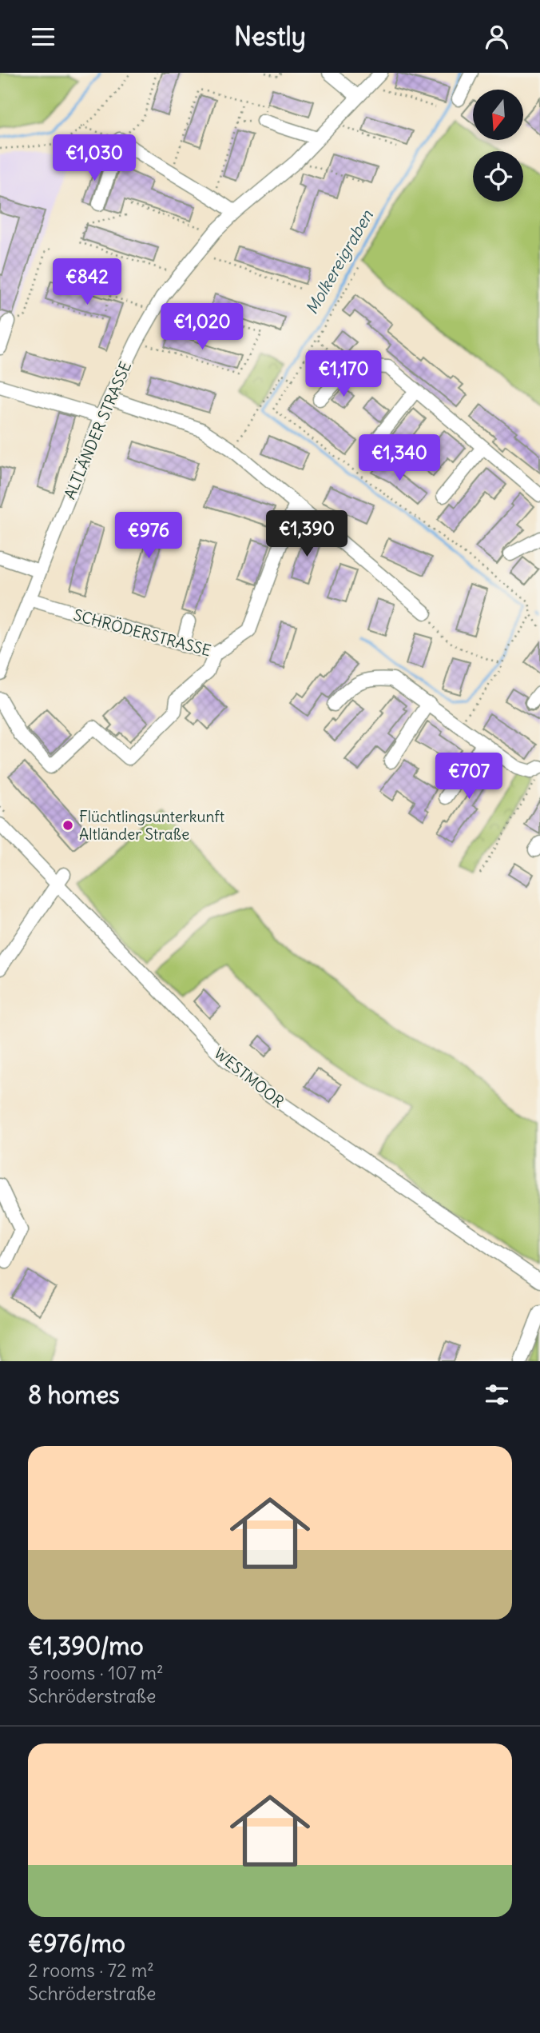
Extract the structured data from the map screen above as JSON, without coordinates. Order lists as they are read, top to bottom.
{
  "streets": {
    "street": ["ALTLÄNDER STRASSE", "SCHRÖDERSTRASSE", "WESTMOOR"]
  },
  "crossings": [
    ["ALTLÄNDER STRASSE", "SCHRÖDERSTRASSE"]
  ],
  "water": ["Molkereigraben"],
  "places": ["Flüchtlingsunterkunft Altländer Straße"],
  "north": "bottom",
  "page": {
    "header": "Nestly",
    "price": [
      "€1,030",
      "€842",
      "€1,020",
      "€1,170",
      "€1,340",
      "€1,390",
      "€976",
      "€707"
    ],
    "heading": "8 homes",
    "list": [
      {
        "name": "€1,390/mo",
        "note": "3 rooms · 107 m² · Schröderstraße"
      },
      {
        "name": "€976/mo",
        "note": "2 rooms · 72 m² · Schröderstraße"
      }
    ]
  }
}
